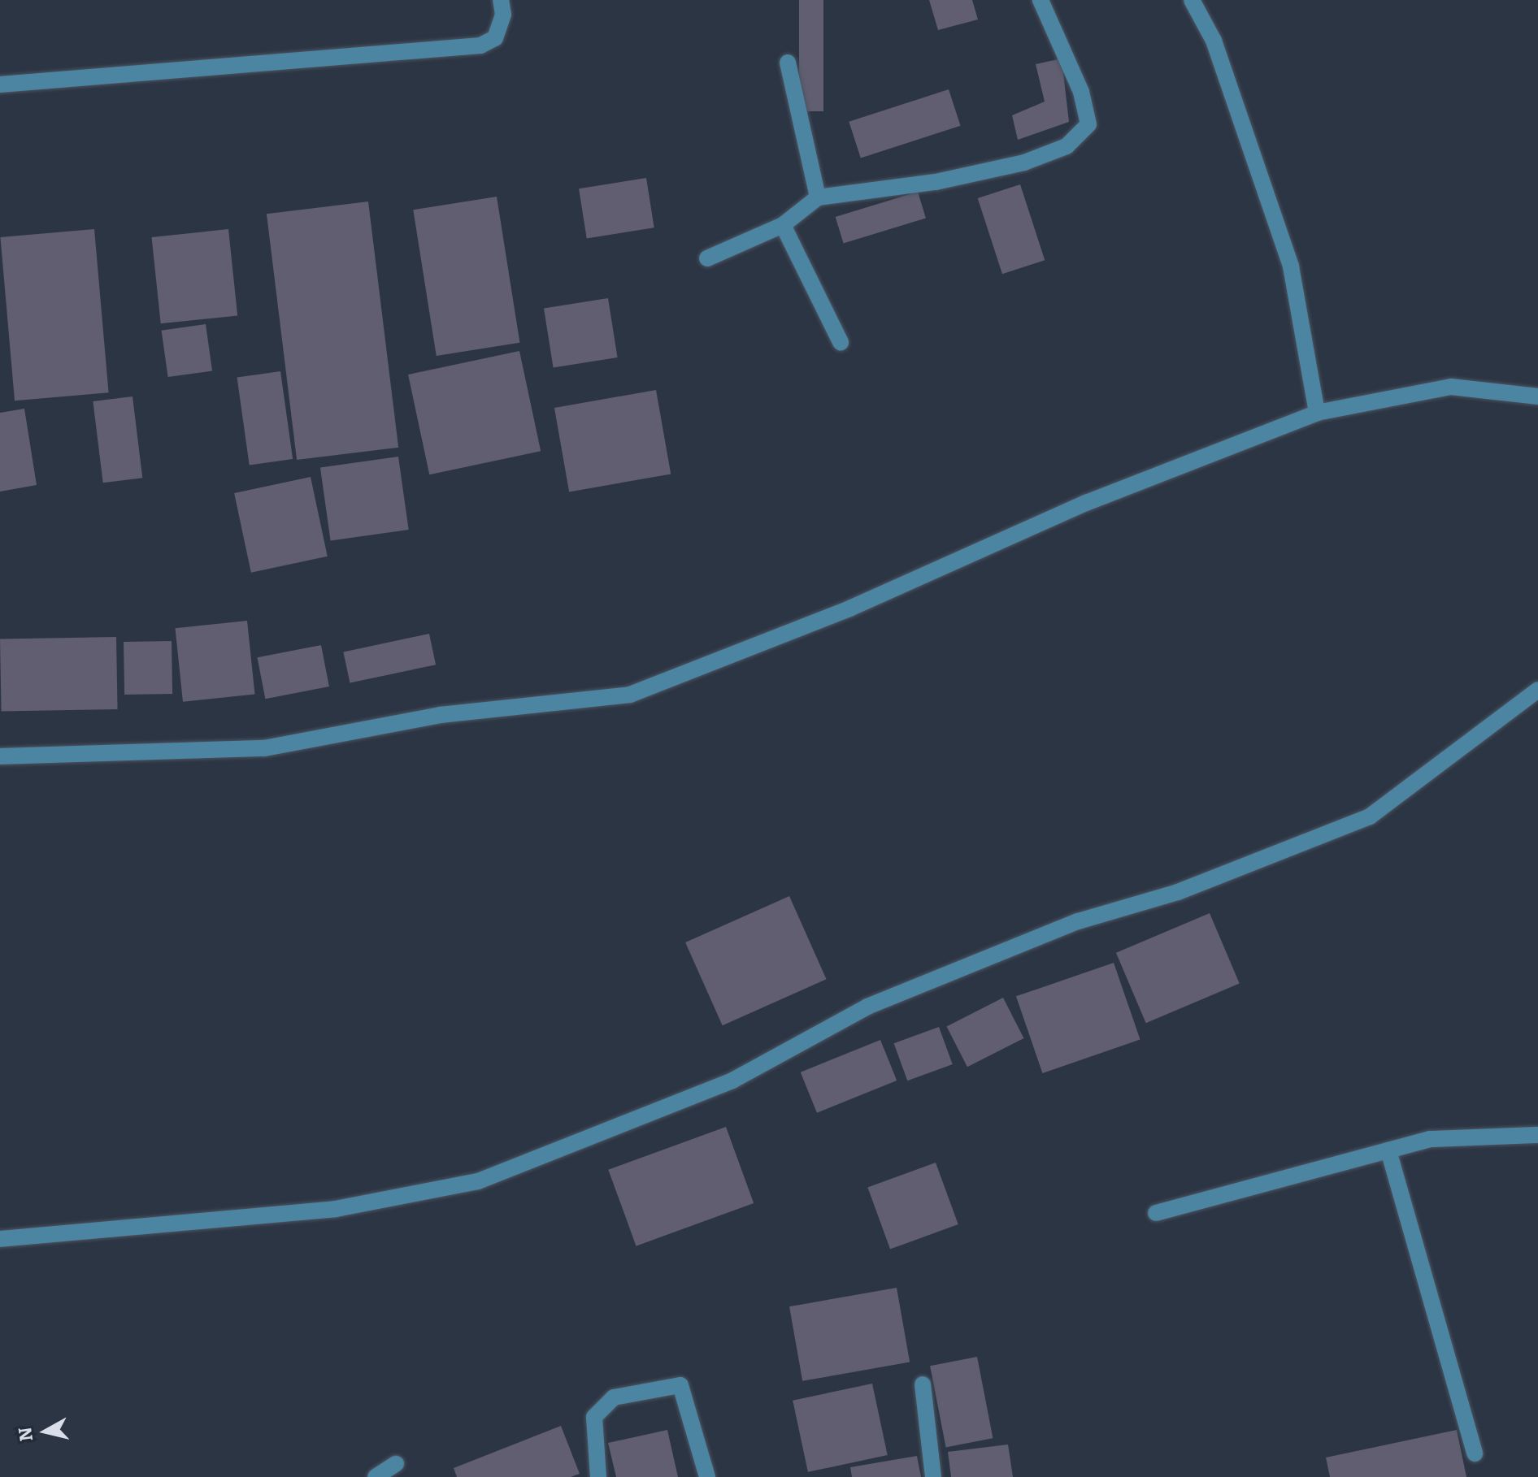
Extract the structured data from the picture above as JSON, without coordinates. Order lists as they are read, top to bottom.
{
  "north": "left"
}
